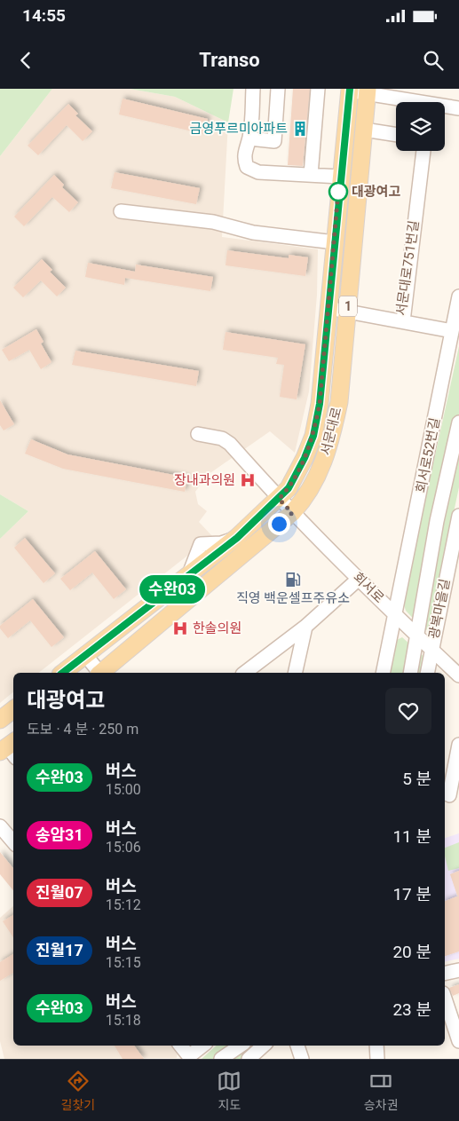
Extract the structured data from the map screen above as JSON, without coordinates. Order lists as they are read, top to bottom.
{
  "streets": {
    "main road": ["1", "서문대로"],
    "street": [
      "서문대로751번길",
      "회서로52번길",
      "회서로",
      "광복마을길"
    ]
  },
  "crossings": [
    ["서문대로751번길", "서문대로"],
    ["서문대로", "회서로"],
    ["회서로52번길", "회서로"],
    ["회서로", "광복마을길"]
  ],
  "places": {
    "building": ["금영푸르미아파트"],
    "other": ["대광여고"],
    "hospital": ["장내과의원", "한솔의원"],
    "fuel station": ["직영 백운셀프주유소"]
  },
  "lines": ["bus line 수완03"],
  "page": {
    "status": "14:55",
    "header": "Transo",
    "on_map": "수완03",
    "heading": ["대광여고", "도보 · 4 분 · 250 m"],
    "list": [
      {
        "mark": "수완03",
        "name": "버스",
        "note": "15:00",
        "value": "5 분"
      },
      {
        "mark": "송암31",
        "name": "버스",
        "note": "15:06",
        "value": "11 분"
      },
      {
        "mark": "진월07",
        "name": "버스",
        "note": "15:12",
        "value": "17 분"
      },
      {
        "mark": "진월17",
        "name": "버스",
        "note": "15:15",
        "value": "20 분"
      },
      {
        "mark": "수완03",
        "name": "버스",
        "note": "15:18",
        "value": "23 분"
      }
    ],
    "tabs": ["길찾기", "지도", "승차권"]
  }
}
